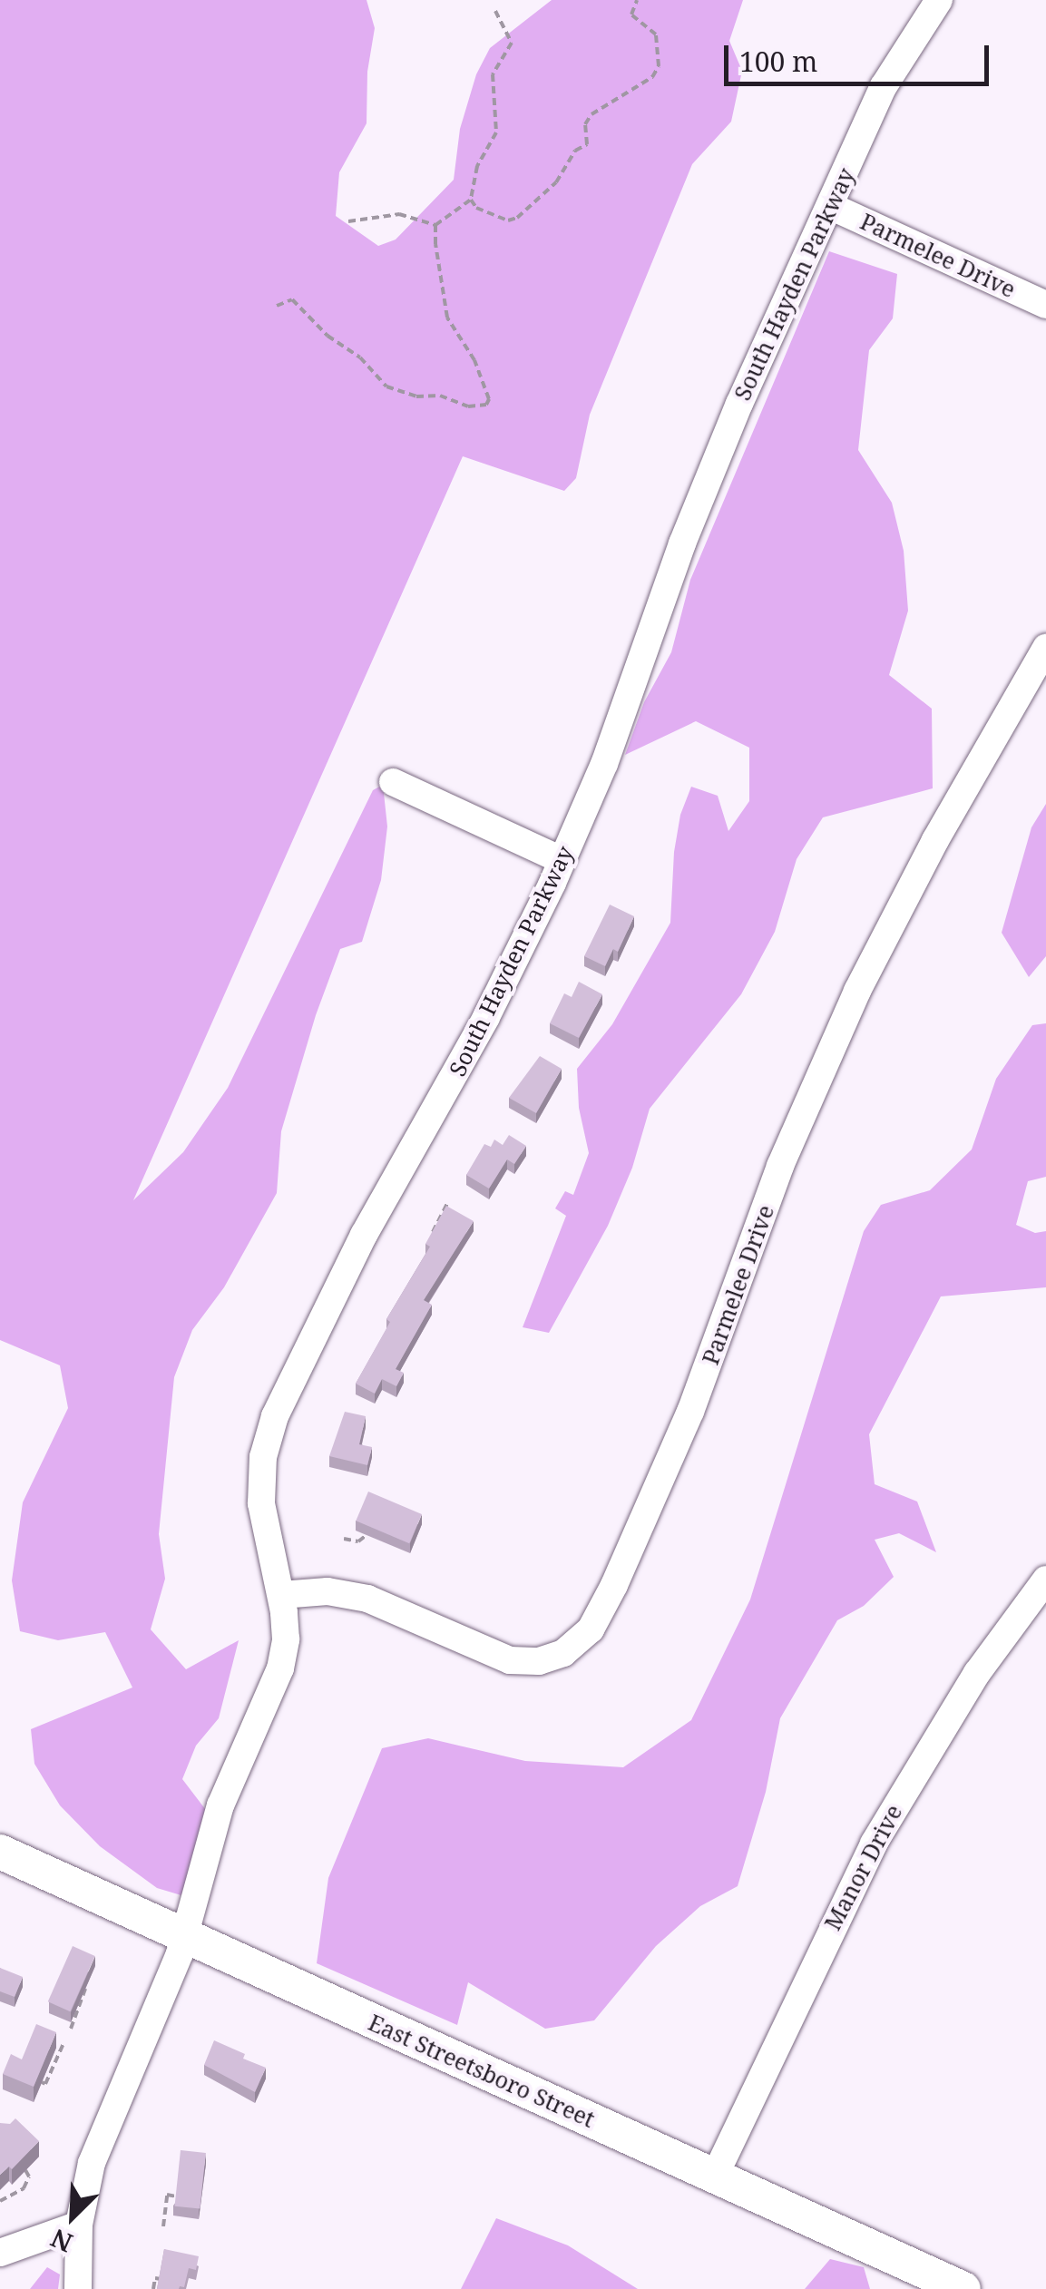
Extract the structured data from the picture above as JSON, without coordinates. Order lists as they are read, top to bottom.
{
  "streets": {
    "main road": ["East Streetsboro Street"],
    "street": ["Parmelee Drive", "South Hayden Parkway", "Manor Drive"]
  },
  "crossings": [
    ["Parmelee Drive", "South Hayden Parkway"],
    ["South Hayden Parkway", "East Streetsboro Street"],
    ["Manor Drive", "East Streetsboro Street"]
  ],
  "scale_bar": "100 m",
  "north": "bottom left"
}
